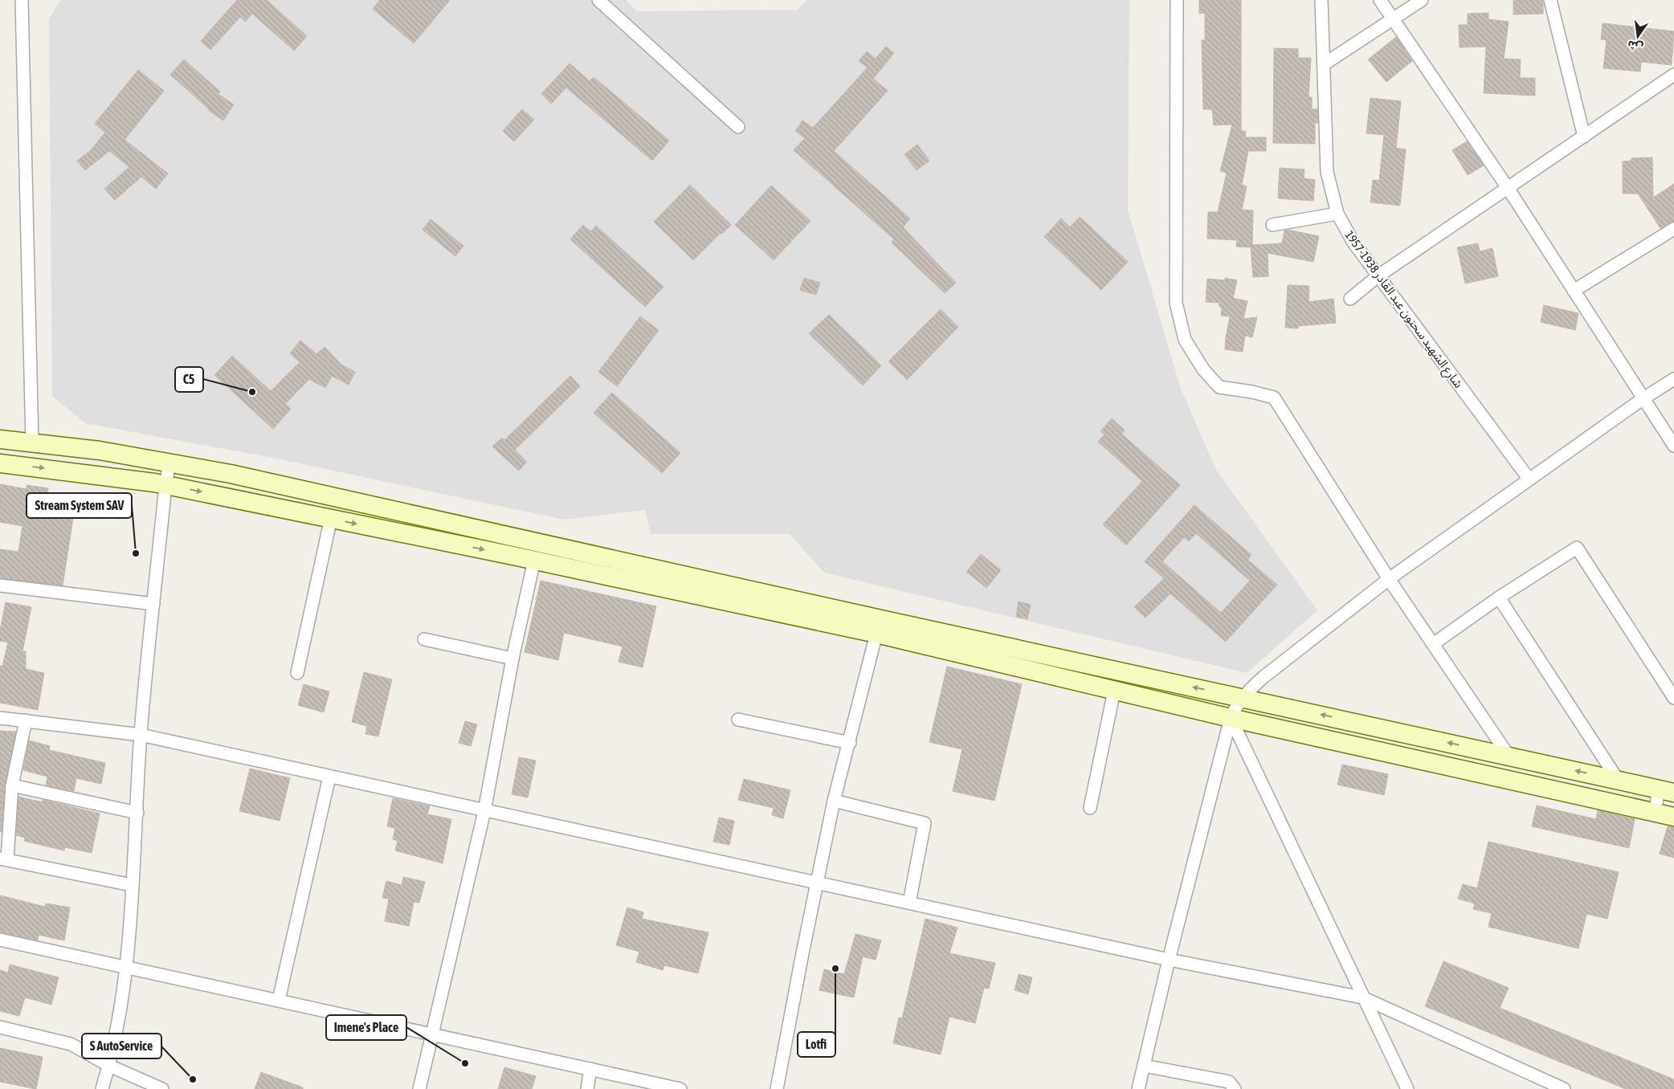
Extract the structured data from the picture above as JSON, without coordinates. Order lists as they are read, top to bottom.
{
  "streets": {
    "street": ["شارع الشهيد سحنون عبد القادر 1938-1957"]
  },
  "places": [
    "C5",
    "Stream System SAV",
    "Lotfi",
    "Imene's Place",
    "S AutoService"
  ],
  "north": "bottom"
}
